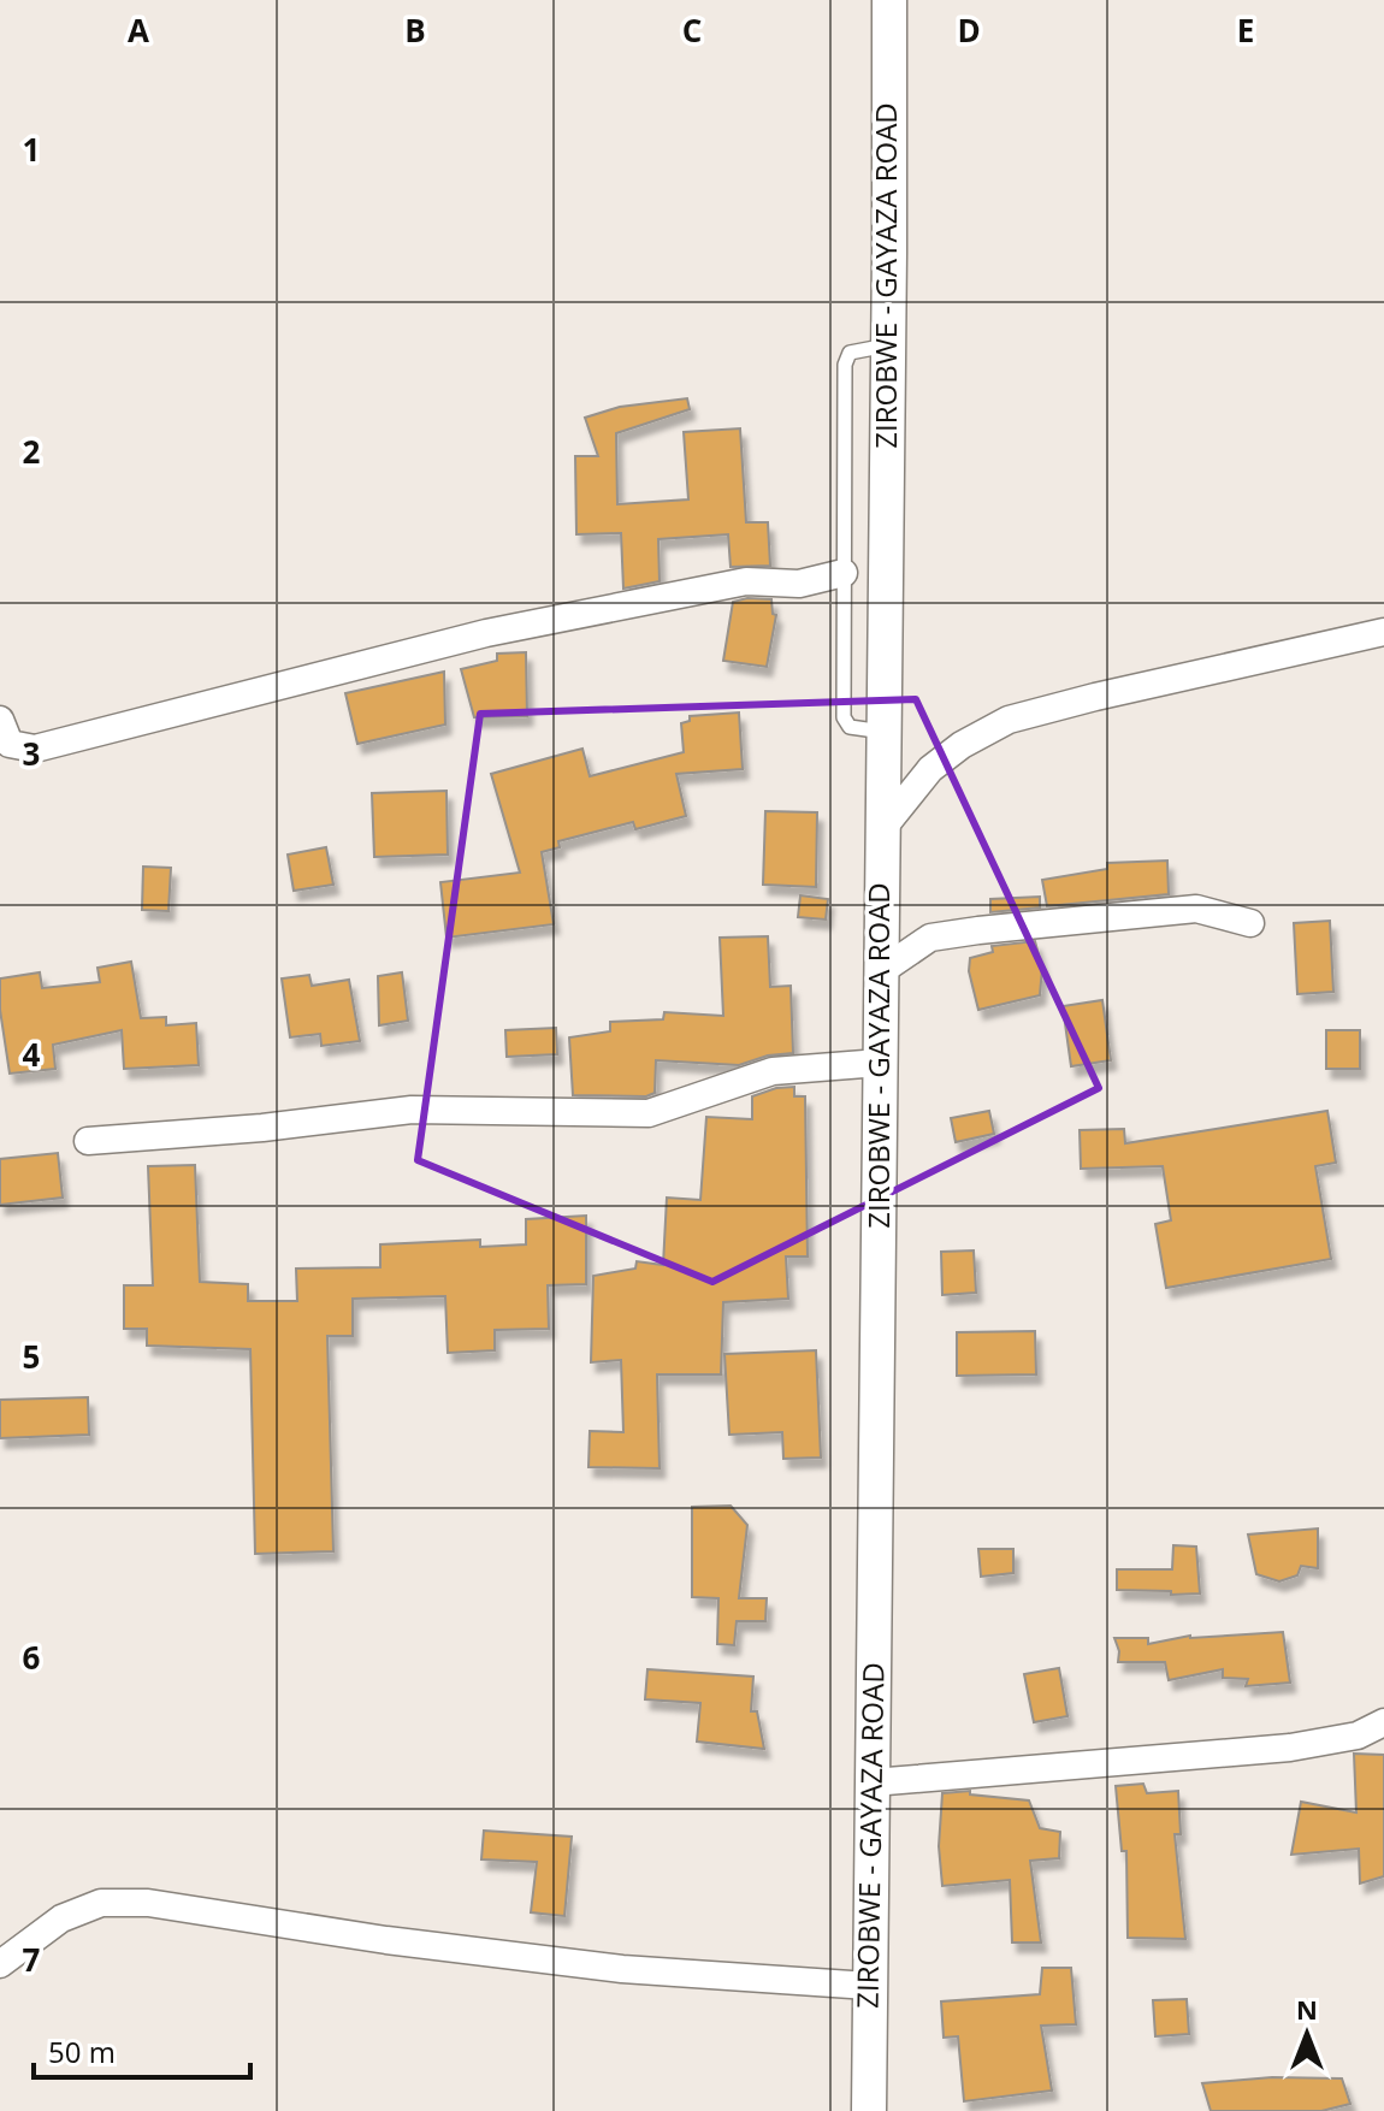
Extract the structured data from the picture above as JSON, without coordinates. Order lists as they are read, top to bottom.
{
  "streets": {
    "street": ["ZIROBWE - GAYAZA ROAD"]
  },
  "scale_bar": "50 m",
  "north": "top",
  "grid": {
    "columns": [
      "A",
      "B",
      "C",
      "D",
      "E"
    ],
    "rows": [
      "1",
      "2",
      "3",
      "4",
      "5",
      "6",
      "7"
    ]
  }
}
